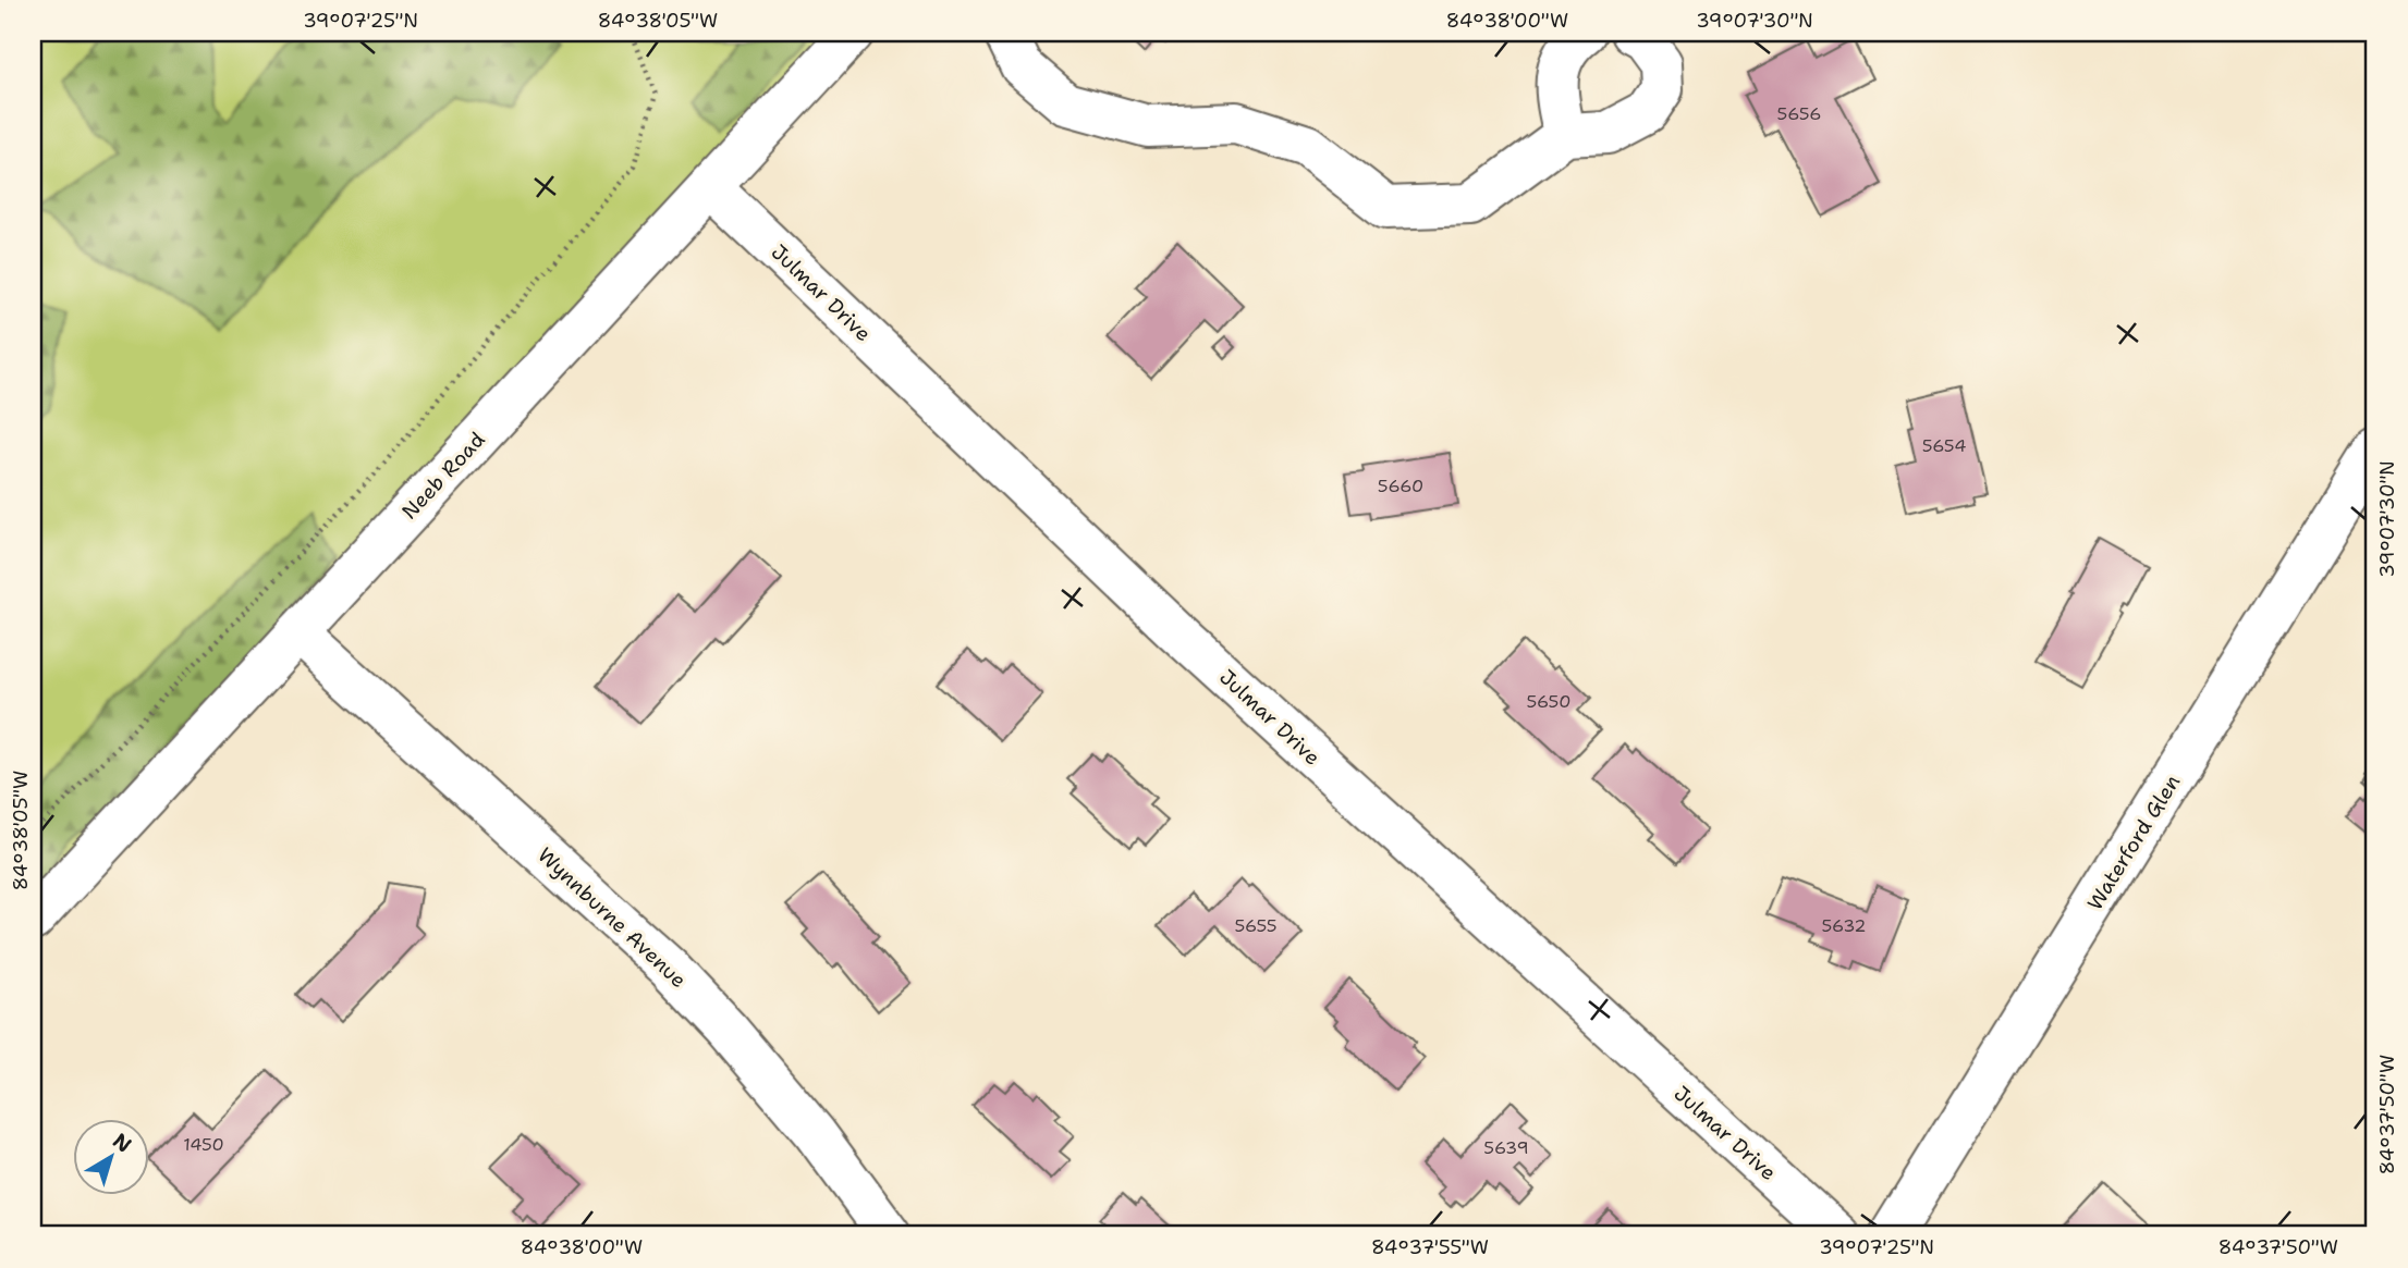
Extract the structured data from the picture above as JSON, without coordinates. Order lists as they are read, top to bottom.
{
  "streets": {
    "street": [
      "Julmar Drive",
      "Neeb Road",
      "Waterford Glen",
      "Wynnburne Avenue"
    ]
  },
  "crossings": [
    ["Julmar Drive", "Neeb Road"],
    ["Neeb Road", "Wynnburne Avenue"]
  ],
  "house_numbers": [
    "5656",
    "5654",
    "5660",
    "5650",
    "5655",
    "5632",
    "1450",
    "5639"
  ],
  "north": "top right",
  "coordinates": [
    "39°07'25\"N",
    "84°38'05\"W",
    "84°38'00\"W",
    "39°07'30\"N",
    "84°37'50\"W",
    "84°37'55\"W"
  ]
}
